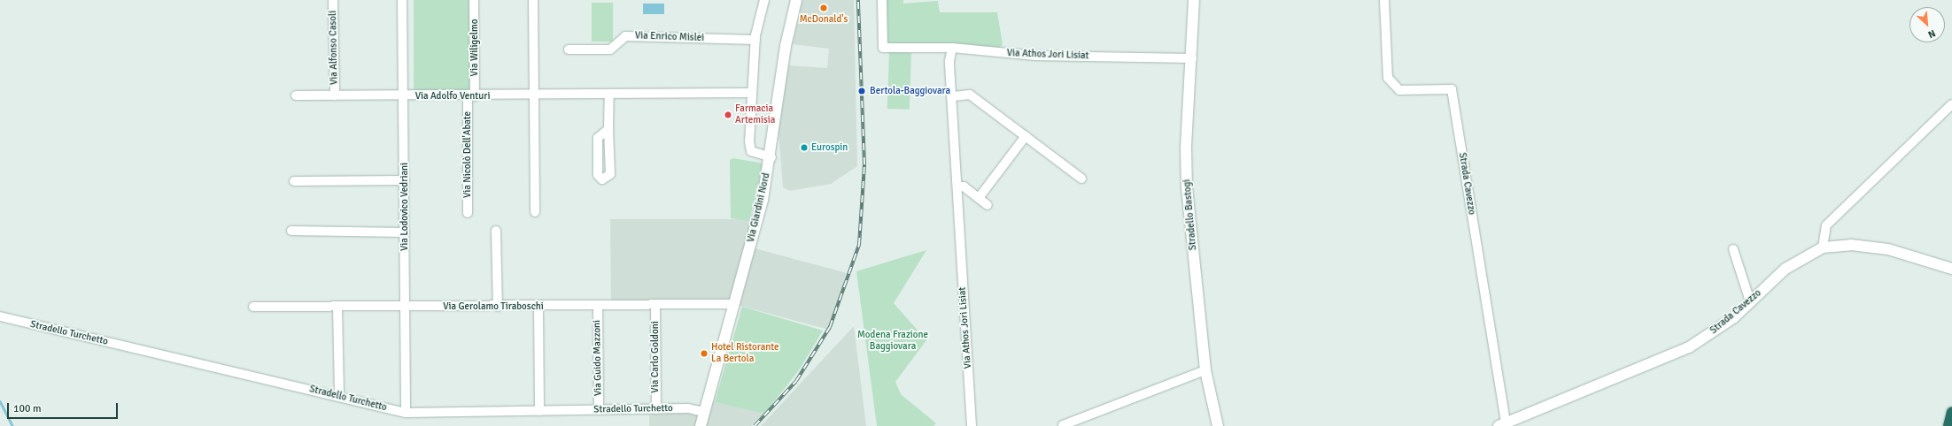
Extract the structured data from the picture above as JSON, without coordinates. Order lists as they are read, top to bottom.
{
  "streets": {
    "street": [
      "Via Enrico Mislei",
      "Via Alfonso Casoli",
      "Via Wiligelmo",
      "Via Athos Jori Lisiat",
      "Via Adolfo Venturi",
      "Via Nicolò Dell'Abate",
      "Strada Cavezzo",
      "Via Lodovico Vedriani",
      "Via Giardini Nord",
      "Stradello Bastogi",
      "Via Gerolamo Tiraboschi",
      "Stradello Turchetto",
      "Via Carlo Goldoni",
      "Via Guido Mazzoni"
    ]
  },
  "crossings": [
    ["Via Alfonso Casoli", "Via Adolfo Venturi"],
    ["Via Wiligelmo", "Via Adolfo Venturi"],
    ["Via Wiligelmo", "Via Nicolò Dell'Abate"],
    ["Via Athos Jori Lisiat", "Stradello Bastogi"],
    ["Via Adolfo Venturi", "Via Nicolò Dell'Abate"],
    ["Via Adolfo Venturi", "Via Lodovico Vedriani"],
    ["Via Lodovico Vedriani", "Via Gerolamo Tiraboschi"],
    ["Via Lodovico Vedriani", "Stradello Turchetto"],
    ["Via Giardini Nord", "Via Gerolamo Tiraboschi"],
    ["Via Giardini Nord", "Stradello Turchetto"],
    ["Via Gerolamo Tiraboschi", "Via Carlo Goldoni"],
    ["Via Gerolamo Tiraboschi", "Via Guido Mazzoni"],
    ["Stradello Turchetto", "Via Carlo Goldoni"],
    ["Stradello Turchetto", "Via Guido Mazzoni"]
  ],
  "parks": ["Modena Frazione Baggiovara"],
  "places": [
    "McDonald's",
    "Bertola-Baggiovara",
    "Farmacia Artemisia",
    "Eurospin",
    "Hotel Ristorante La Bertola"
  ],
  "scale_bar": "100 m",
  "north": "bottom right"
}
